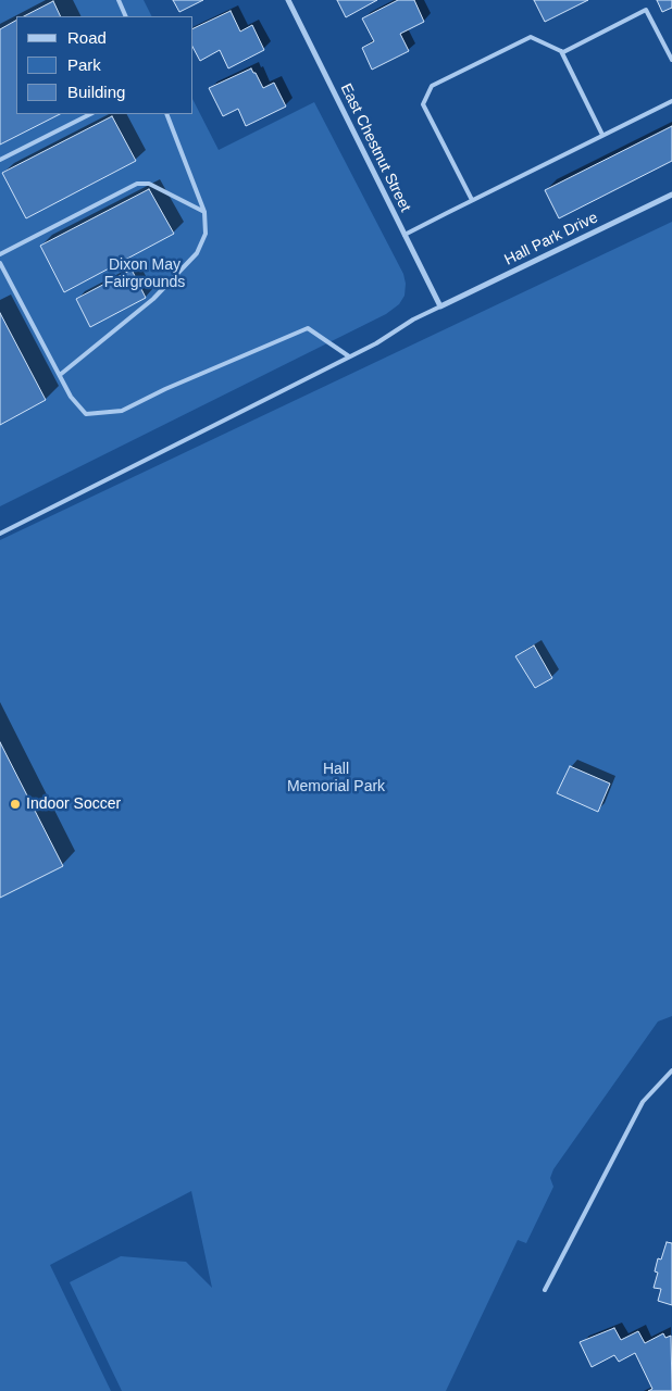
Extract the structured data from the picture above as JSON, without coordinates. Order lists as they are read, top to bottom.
{
  "streets": {
    "street": ["East Chestnut Street", "Hall Park Drive"]
  },
  "crossings": [
    ["East Chestnut Street", "Hall Park Drive"]
  ],
  "parks": ["Dixon May Fairgrounds", "Hall Memorial Park"],
  "places": ["Indoor Soccer"],
  "legend": ["Road", "Park", "Building"]
}
